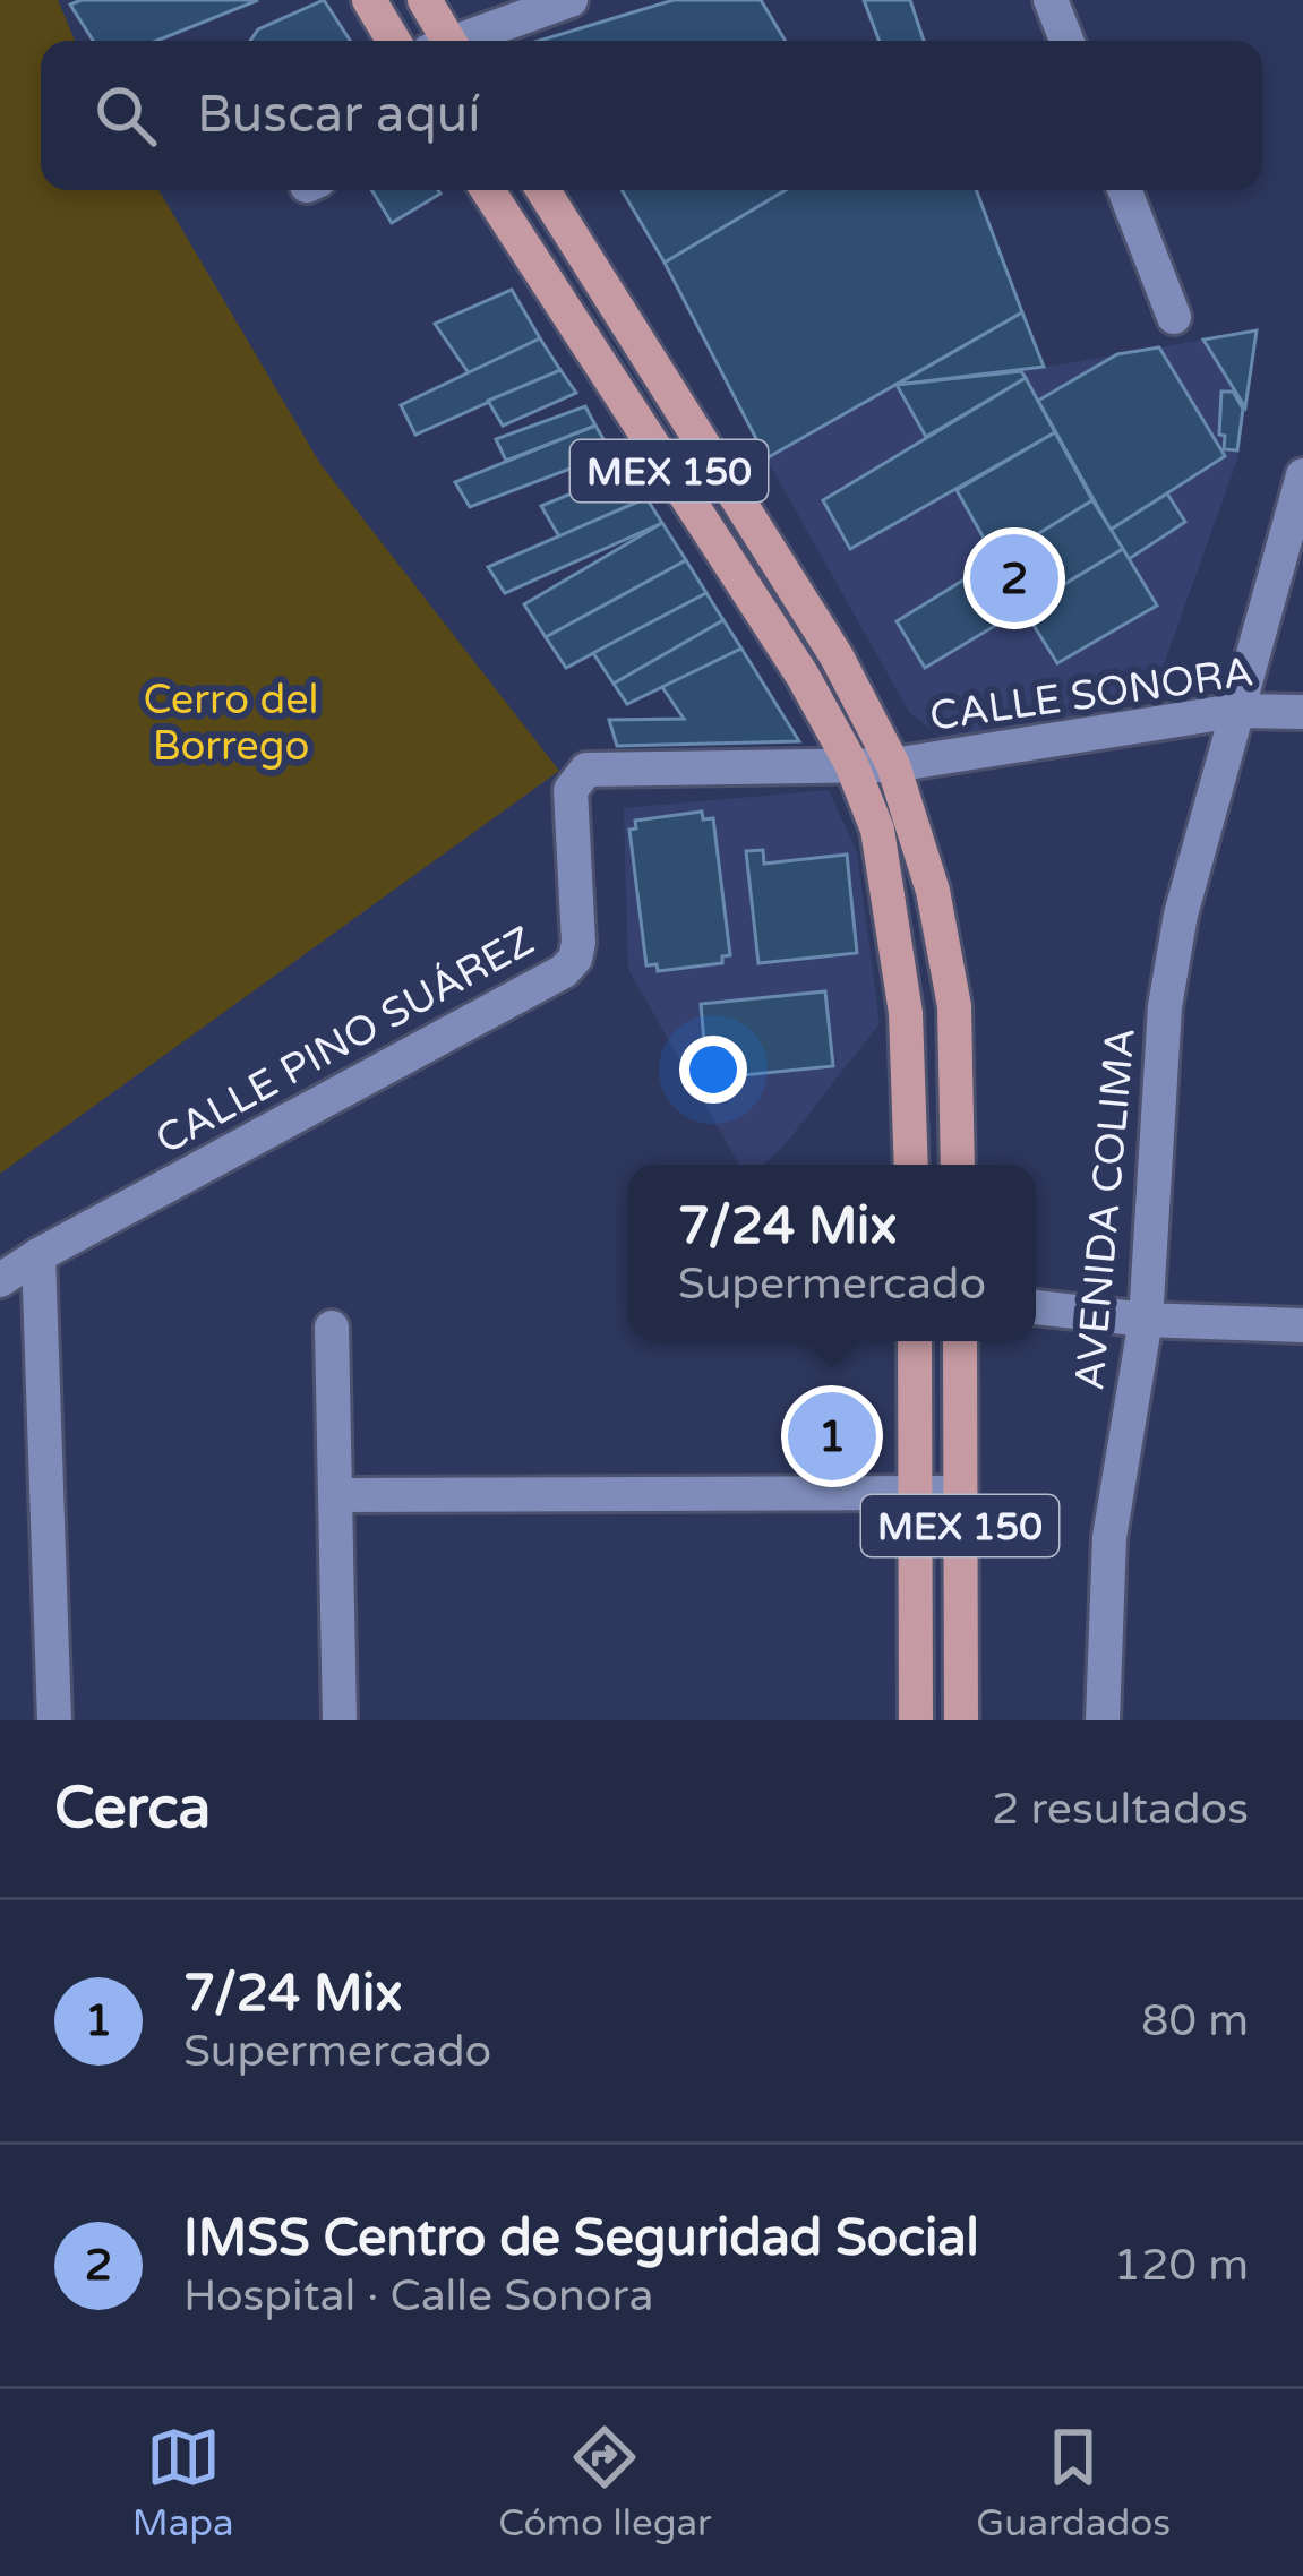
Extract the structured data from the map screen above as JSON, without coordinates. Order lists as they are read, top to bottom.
{
  "streets": {
    "main road": ["MEX 150"],
    "street": ["CALLE SONORA", "CALLE PINO SUÁREZ", "AVENIDA COLIMA"]
  },
  "crossings": [
    ["MEX 150", "CALLE SONORA"],
    ["MEX 150", "CALLE PINO SUÁREZ"],
    ["CALLE SONORA", "CALLE PINO SUÁREZ"],
    ["CALLE SONORA", "AVENIDA COLIMA"]
  ],
  "parks": ["Cerro del Borrego"],
  "page": {
    "search": "Buscar aquí",
    "pins": ["2", "1"],
    "popup": ["7/24 Mix", "Supermercado"],
    "heading": ["Cerca", "2 resultados"],
    "list": [
      {
        "mark": "1",
        "name": "7/24 Mix",
        "note": "Supermercado",
        "value": "80 m"
      },
      {
        "mark": "2",
        "name": "IMSS Centro de Seguridad Social",
        "note": "Hospital · Calle Sonora",
        "value": "120 m"
      }
    ],
    "nav": ["Mapa", "Cómo llegar", "Guardados"]
  }
}
